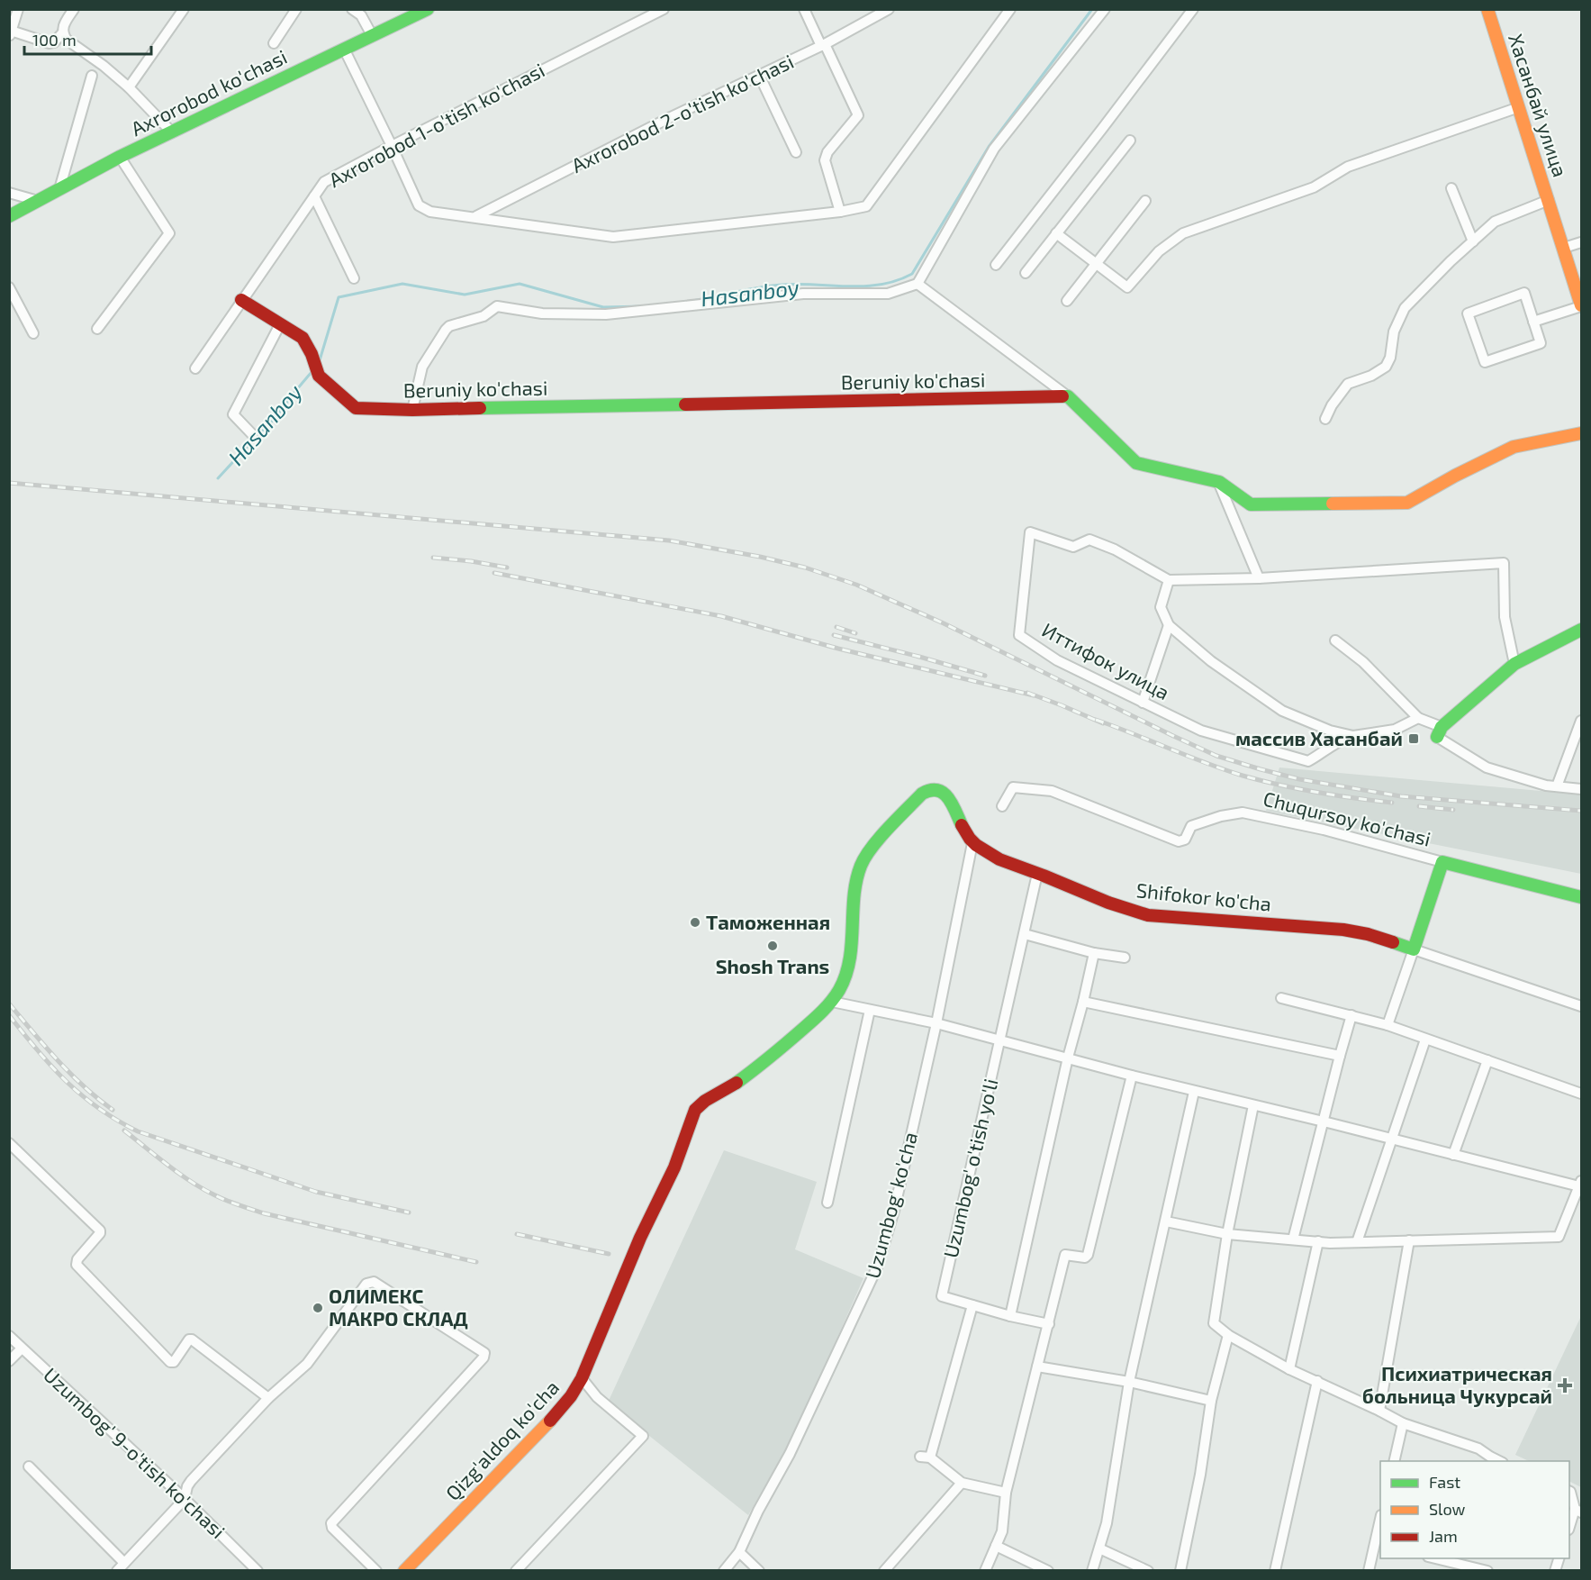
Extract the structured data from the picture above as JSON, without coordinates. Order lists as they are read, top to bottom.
{
  "streets": {
    "street": [
      "Axrorobod ko'chasi",
      "Хасанбай улица",
      "Axrorobod 2-o'tish ko'chasi",
      "Axrorobod 1-o'tish ko'chasi",
      "Beruniy ko'chasi",
      "Иттифок улица",
      "Chuqursoy ko'chasi",
      "Shifokor ko'cha",
      "Uzumbog' o'tish yo'li",
      "Uzumbog' ko'cha",
      "Qizg'aldoq ko'cha",
      "Uzumbog' 9-o'tish ko'chasi"
    ]
  },
  "crossings": [
    ["Axrorobod 1-o'tish ko'chasi", "Beruniy ko'chasi"],
    ["Shifokor ko'cha", "Uzumbog' o'tish yo'li"],
    ["Shifokor ko'cha", "Uzumbog' ko'cha"],
    ["Shifokor ko'cha", "Qizg'aldoq ko'cha"]
  ],
  "water": ["Hasanboy"],
  "places": {
    "transit": ["массив Хасанбай"],
    "other": ["Таможенная", "Shosh Trans", "ОЛИМЕКС МАКРО СКЛАД"],
    "health": ["Психиатрическая больница Чукурсай"]
  },
  "legend": ["Fast", "Slow", "Jam"],
  "scale_bar": "100 m"
}
